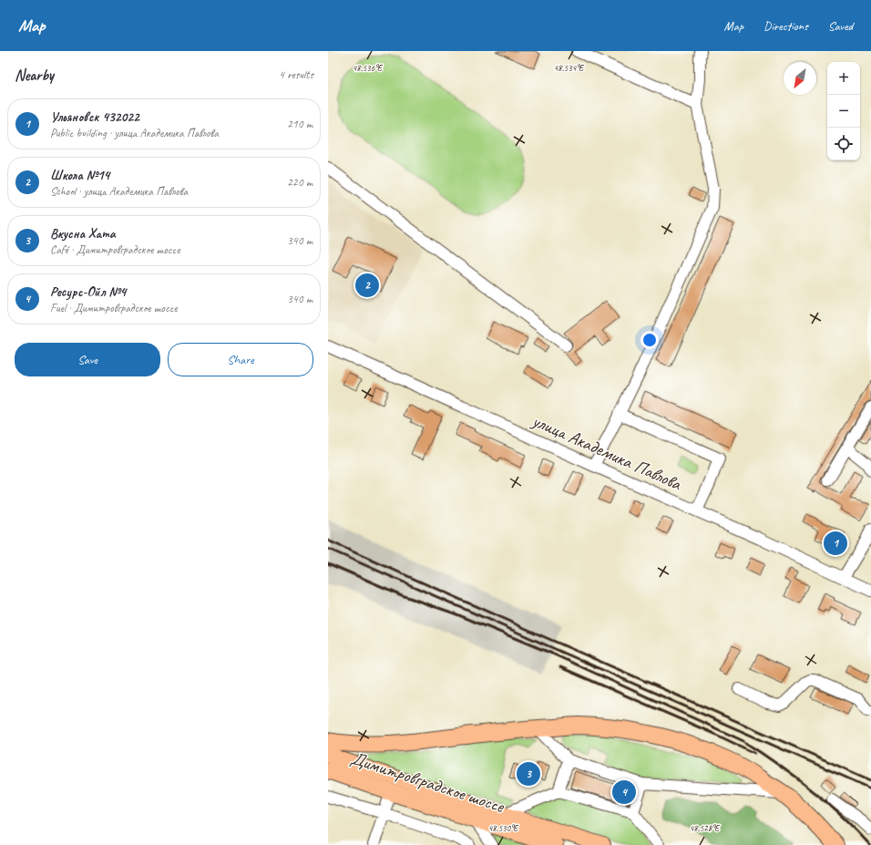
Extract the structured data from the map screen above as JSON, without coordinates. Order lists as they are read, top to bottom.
{
  "streets": {
    "highway": ["Димитровградское шоссе"],
    "street": ["улица Академика Павлова"]
  },
  "north": "bottom left",
  "page": {
    "header": "Map",
    "nav": ["Map", "Directions", "Saved"],
    "heading": ["Nearby", "4 results"],
    "map_buttons": ["+", "−"],
    "list": [
      {
        "mark": "1",
        "name": "Ульяновск 432022",
        "note": "Public building · улица Академика Павлова",
        "value": "210 m"
      },
      {
        "mark": "2",
        "name": "Школа №14",
        "note": "School · улица Академика Павлова",
        "value": "220 m"
      },
      {
        "mark": "3",
        "name": "Вкусна Хата",
        "note": "Café · Димитровградское шоссе",
        "value": "340 m"
      },
      {
        "mark": "4",
        "name": "Ресурс-Ойл №4",
        "note": "Fuel · Димитровградское шоссе",
        "value": "340 m"
      }
    ],
    "pins": [
      "2",
      "1",
      "3",
      "4"
    ],
    "buttons": ["Save", "Share"]
  },
  "coordinates": [
    "48.536°E",
    "48.534°E",
    "48.530°E",
    "48.528°E"
  ]
}
